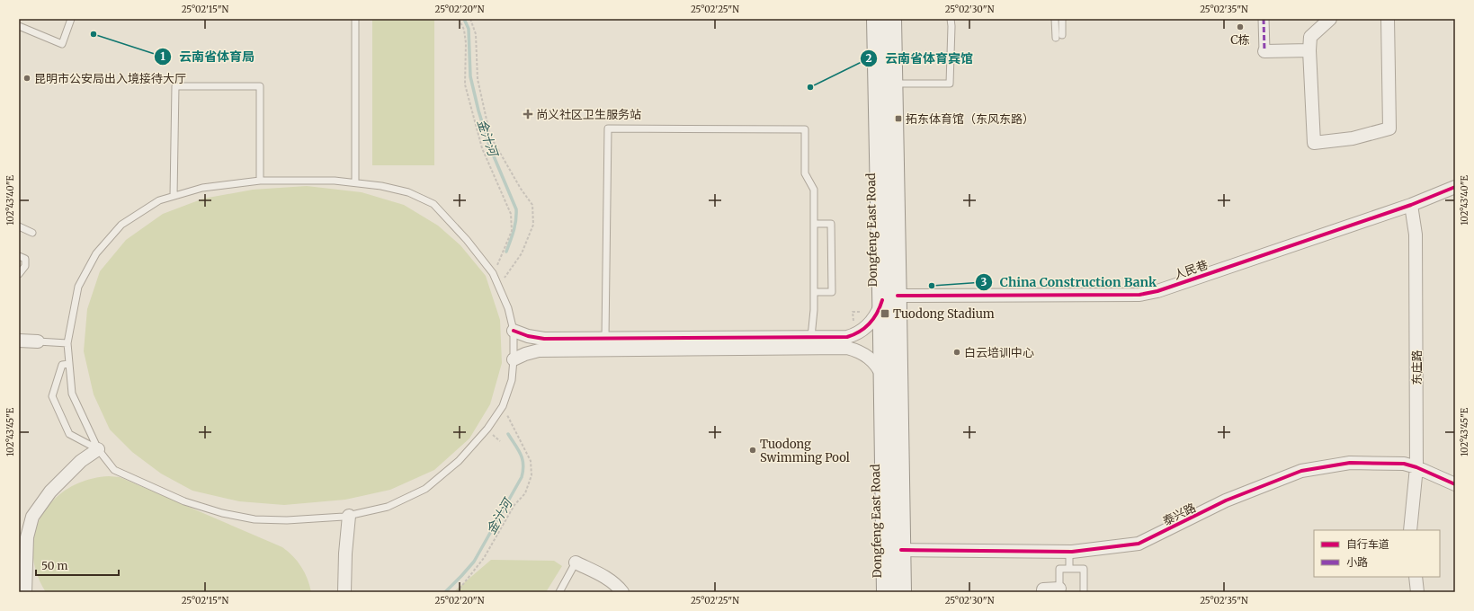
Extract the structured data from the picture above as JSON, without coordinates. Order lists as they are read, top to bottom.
{
  "streets": {
    "main road": ["Dongfeng East Road"],
    "street": ["人民巷", "东庄路", "泰兴路"]
  },
  "crossings": [
    ["Dongfeng East Road", "人民巷"],
    ["Dongfeng East Road", "泰兴路"],
    ["人民巷", "东庄路"],
    ["东庄路", "泰兴路"]
  ],
  "water": ["金汁河"],
  "places": {
    "other": [
      "C栋",
      "云南省体育局",
      "昆明市公安局出入境接待大厅",
      "云南省体育宾馆",
      "China Construction Bank",
      "白云培训中心",
      "Tuodong Swimming Pool"
    ],
    "health": ["尚义社区卫生服务站"],
    "transit": ["拓东体育馆（东风东路）", "Tuodong Stadium"]
  },
  "legend": ["自行车道", "小路"],
  "scale_bar": "50 m",
  "coordinates": [
    "25°02'15\"N",
    "25°02'20\"N",
    "25°02'25\"N",
    "25°02'30\"N",
    "25°02'35\"N",
    "102°43'40\"E",
    "102°43'45\"E"
  ]
}
